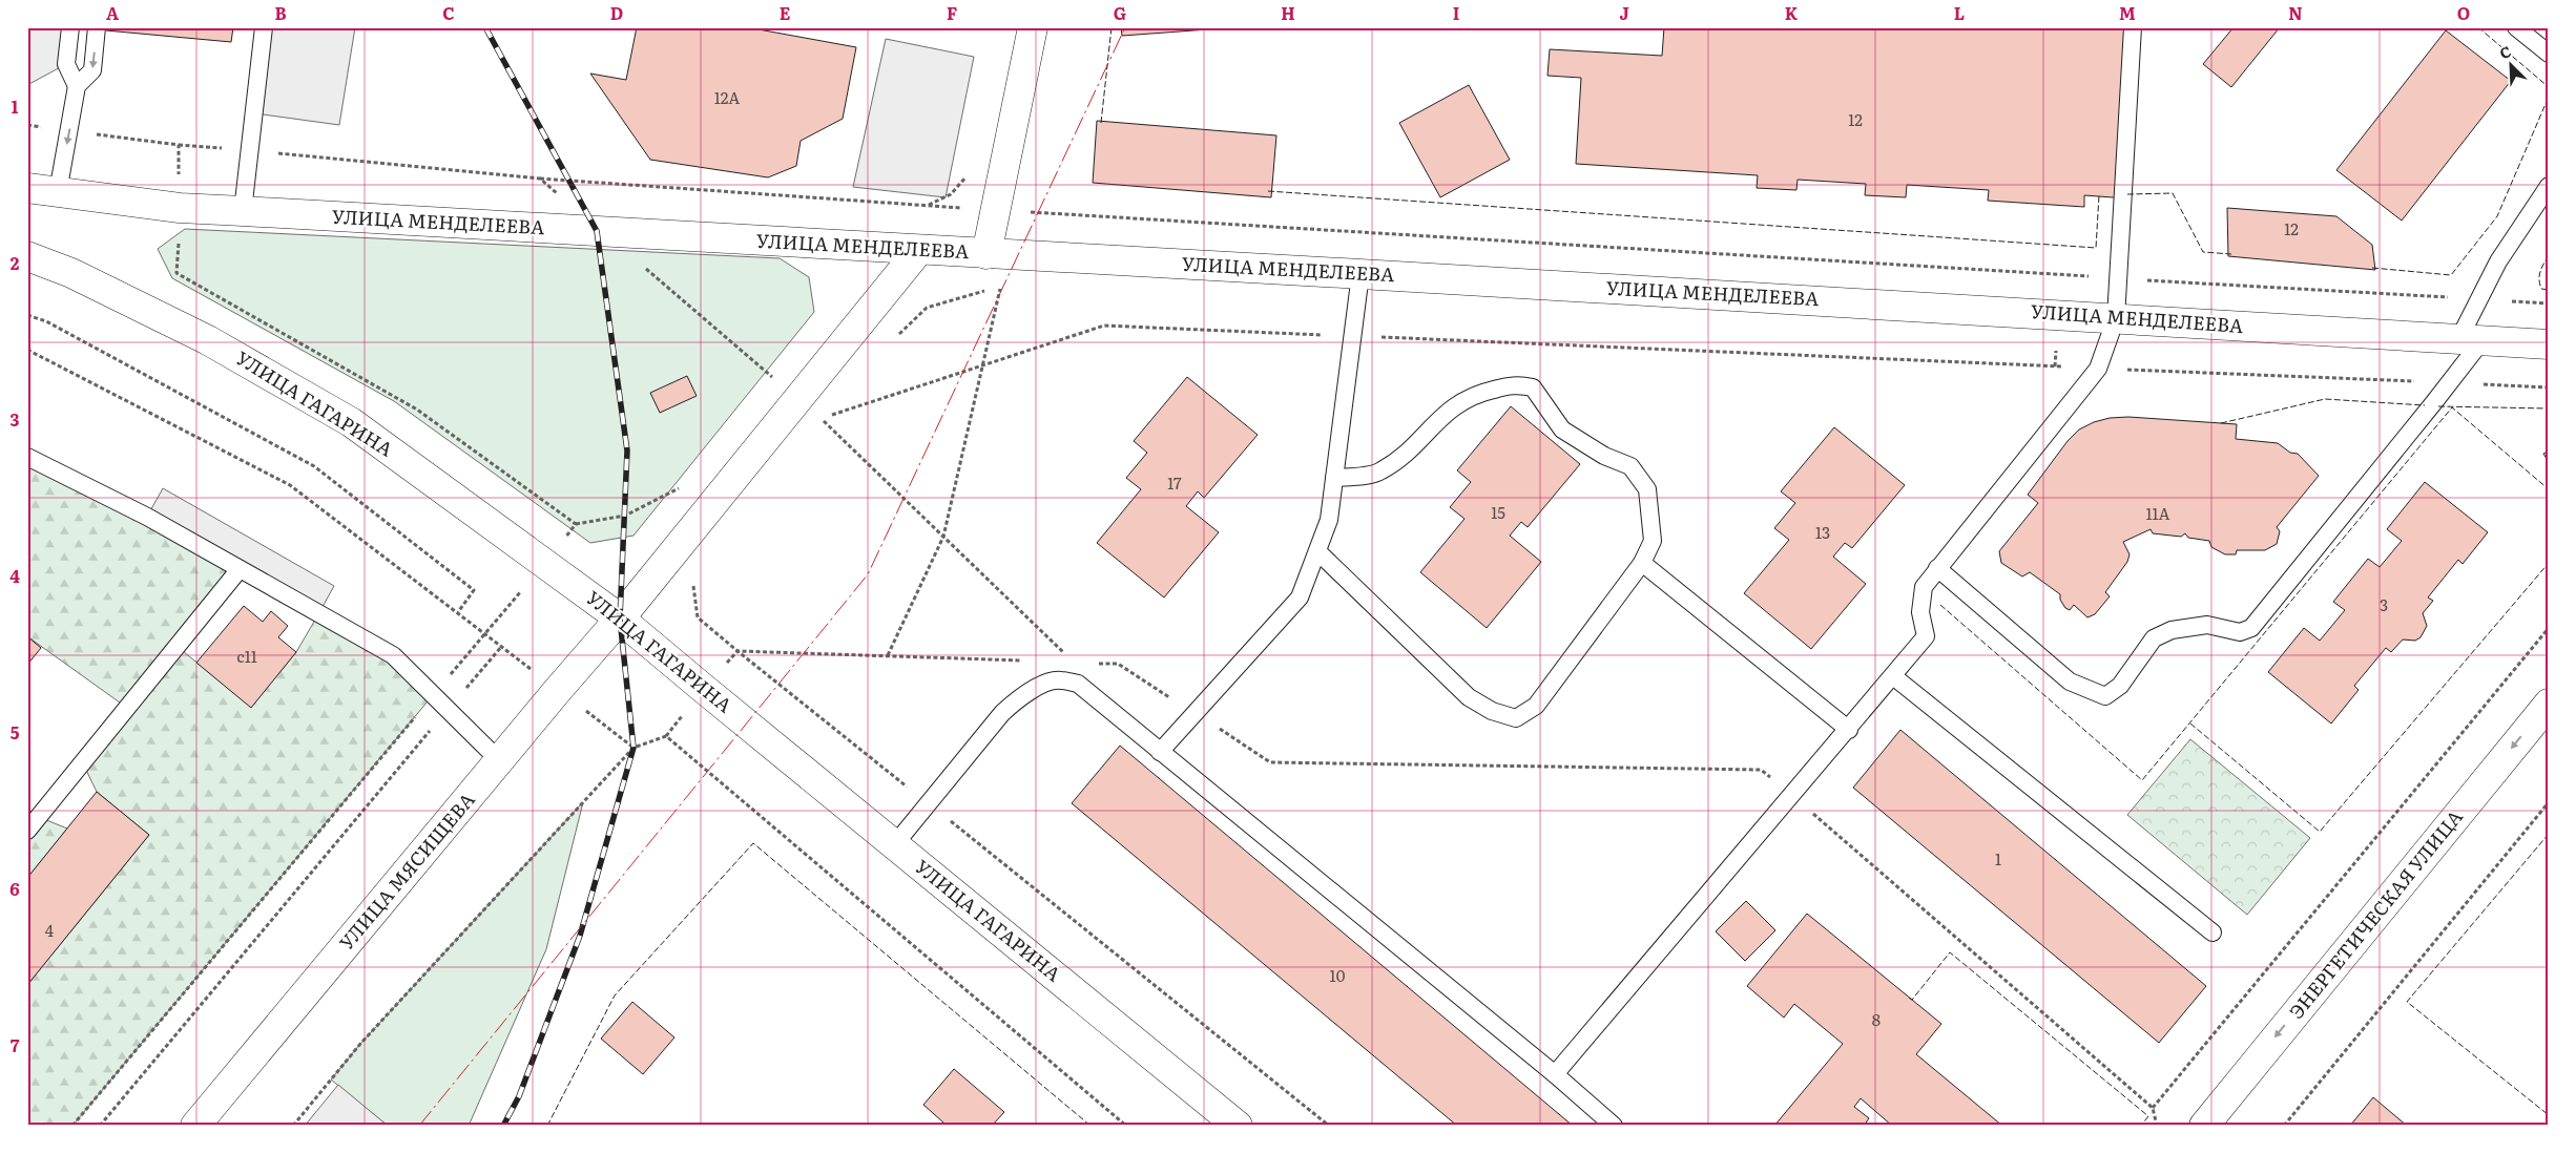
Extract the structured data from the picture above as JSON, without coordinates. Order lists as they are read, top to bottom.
{
  "streets": {
    "street": [
      "УЛИЦА МЕНДЕЛЕЕВА",
      "УЛИЦА ГАГАРИНА",
      "УЛИЦА МЯСИЩЕВА",
      "ЭНЕРГЕТИЧЕСКАЯ УЛИЦА"
    ]
  },
  "crossings": [
    ["УЛИЦА МЕНДЕЛЕЕВА", "УЛИЦА МЯСИЩЕВА"],
    ["УЛИЦА ГАГАРИНА", "УЛИЦА МЯСИЩЕВА"]
  ],
  "one_way": ["ЭНЕРГЕТИЧЕСКАЯ УЛИЦА"],
  "house_numbers": [
    "12А",
    "12",
    "12",
    "17",
    "15",
    "11А",
    "13",
    "3",
    "с11",
    "1",
    "4",
    "10",
    "8"
  ],
  "north": "top left",
  "grid": {
    "columns": [
      "A",
      "B",
      "C",
      "D",
      "E",
      "F",
      "G",
      "H",
      "I",
      "J",
      "K",
      "L",
      "M",
      "N",
      "O"
    ],
    "rows": [
      "1",
      "2",
      "3",
      "4",
      "5",
      "6",
      "7"
    ]
  }
}
